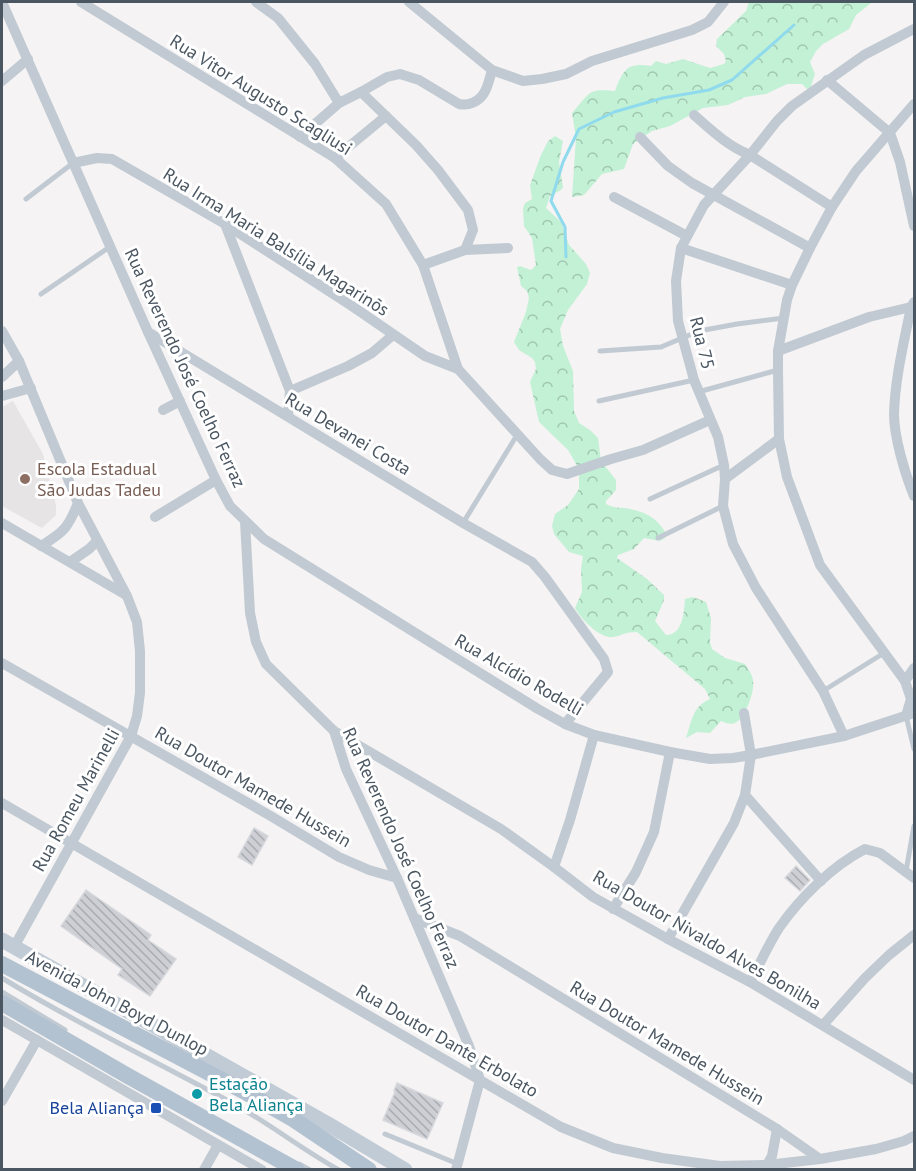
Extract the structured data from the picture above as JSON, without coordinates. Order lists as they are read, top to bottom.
{
  "streets": {
    "main road": ["Avenida John Boyd Dunlop"],
    "street": [
      "Rua Vitor Augusto Scagliusi",
      "Rua Irma Maria Balsília Magarinõs",
      "Rua 75",
      "Rua Reverendo José Coelho Ferraz",
      "Rua Devanei Costa",
      "Rua Alcídio Rodelli",
      "Rua Doutor Mamede Hussein",
      "Rua Romeu Marinelli",
      "Rua Doutor Nivaldo Alves Bonilha",
      "Rua Doutor Dante Erbolato"
    ]
  },
  "crossings": [
    ["Rua Vitor Augusto Scagliusi", "Rua Irma Maria Balsília Magarinõs"],
    ["Rua Vitor Augusto Scagliusi", "Rua 75"],
    ["Rua Irma Maria Balsília Magarinõs", "Rua Reverendo José Coelho Ferraz"],
    ["Rua 75", "Rua Alcídio Rodelli"],
    ["Rua Reverendo José Coelho Ferraz", "Rua Devanei Costa"],
    ["Rua Reverendo José Coelho Ferraz", "Rua Alcídio Rodelli"],
    ["Rua Reverendo José Coelho Ferraz", "Rua Doutor Mamede Hussein"],
    ["Rua Reverendo José Coelho Ferraz", "Rua Doutor Nivaldo Alves Bonilha"],
    ["Rua Reverendo José Coelho Ferraz", "Rua Doutor Dante Erbolato"],
    ["Rua Devanei Costa", "Rua Alcídio Rodelli"],
    ["Rua Doutor Mamede Hussein", "Rua Romeu Marinelli"],
    ["Rua Doutor Mamede Hussein", "Rua Doutor Dante Erbolato"],
    ["Rua Romeu Marinelli", "Rua Doutor Dante Erbolato"]
  ],
  "places": {
    "other": ["Escola Estadual São Judas Tadeu", "Estação Bela Aliança"],
    "transit": ["Bela Aliança"]
  }
}
